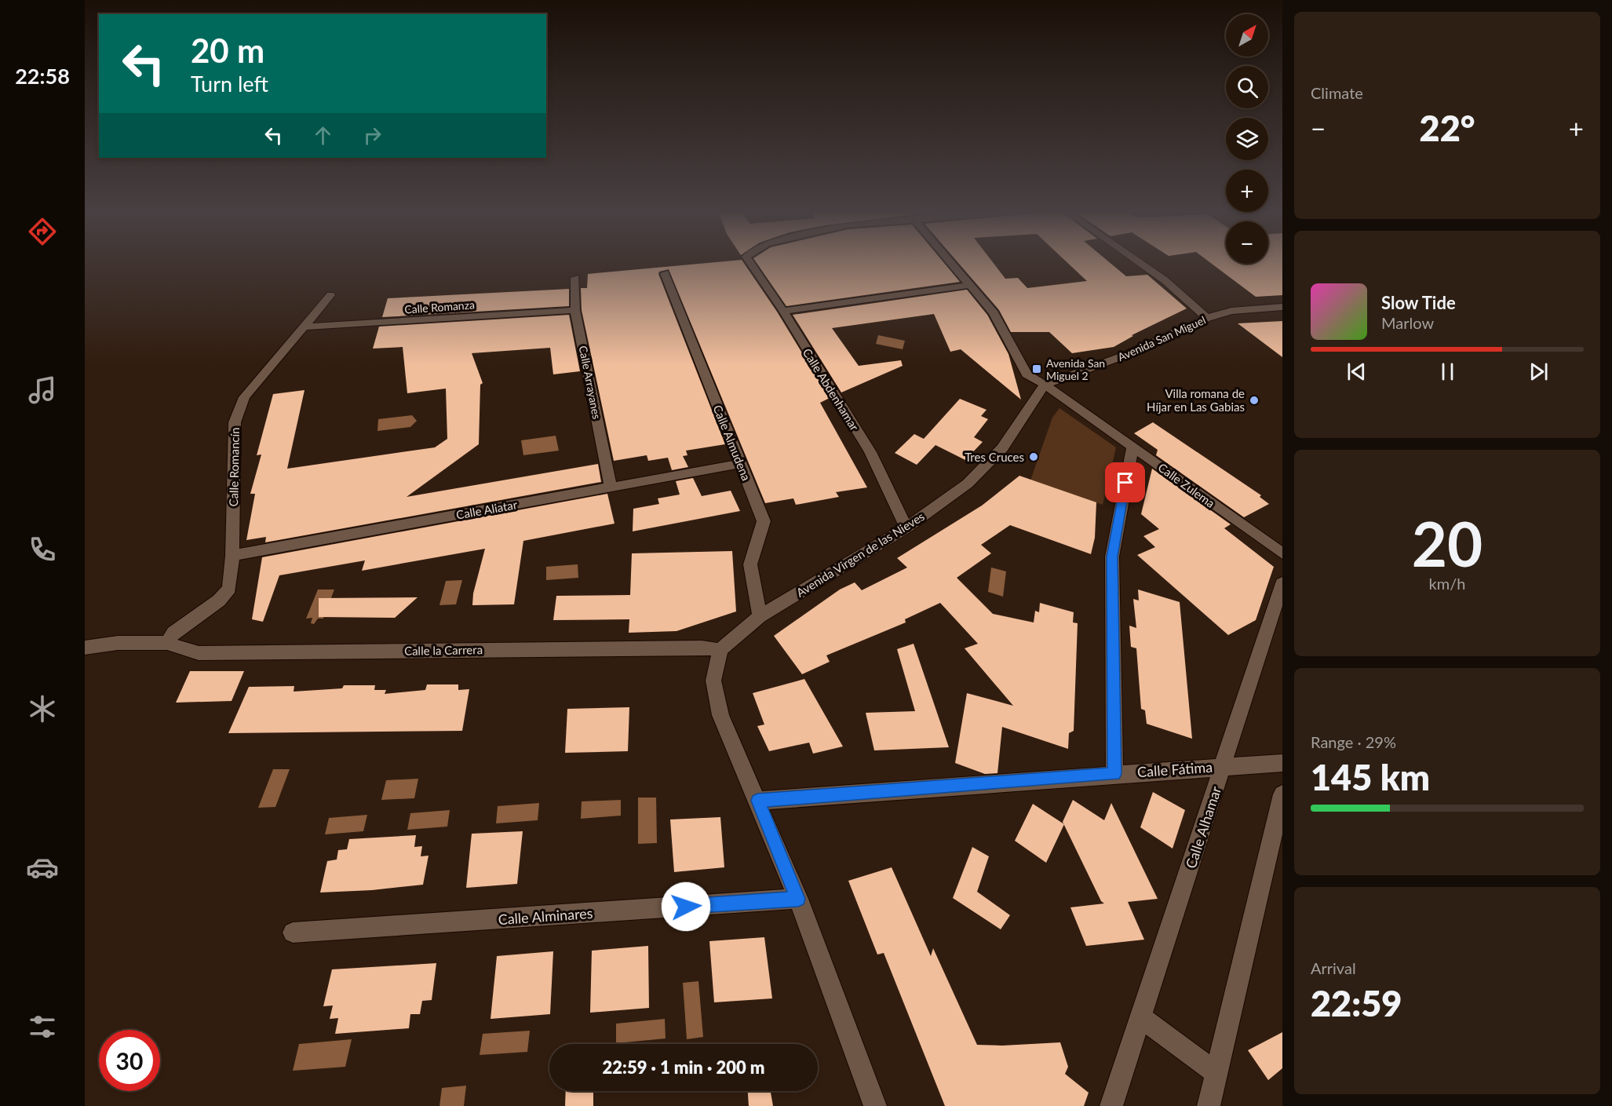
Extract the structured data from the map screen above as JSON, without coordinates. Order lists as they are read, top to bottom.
{
  "streets": {
    "street": [
      "Calle Romanza",
      "Avenida San Miguel",
      "Calle Arrayanes",
      "Calle Abdenhamar",
      "Calle Almudena",
      "Calle Romancín",
      "Calle Zulema",
      "Calle Aliatar",
      "Avenida Virgen de las Nieves",
      "Calle la Carrera",
      "Calle Fátima",
      "Calle Alhamar",
      "Calle Alminares"
    ]
  },
  "crossings": [
    ["Calle Romanza", "Calle Arrayanes"],
    ["Calle Romanza", "Calle Romancín"],
    ["Avenida San Miguel", "Calle Zulema"],
    ["Avenida San Miguel", "Avenida Virgen de las Nieves"],
    ["Calle Arrayanes", "Calle Aliatar"],
    ["Calle Abdenhamar", "Avenida Virgen de las Nieves"],
    ["Calle Almudena", "Calle Aliatar"],
    ["Calle Almudena", "Avenida Virgen de las Nieves"],
    ["Calle Romancín", "Calle Aliatar"],
    ["Calle Romancín", "Calle la Carrera"],
    ["Calle Zulema", "Avenida Virgen de las Nieves"],
    ["Avenida Virgen de las Nieves", "Calle la Carrera"],
    ["Calle Fátima", "Calle Alhamar"]
  ],
  "places": {
    "transit": ["Avenida San Miguel 2"],
    "other": ["Villa romana de Híjar en Las Gabias", "Tres Cruces"]
  },
  "north": "top right",
  "page": {
    "tabs": "22:58",
    "tile": [
      "Climate",
      ["20", "km/h"],
      ["Range · 29%", "145 km"],
      ["Arrival", "22:59"]
    ],
    "map_buttons": ["+", "−"],
    "turn": ["20 m", "Turn left"],
    "heat": ["−", "22°", "+"],
    "song": ["Slow Tide", "Marlow"],
    "limit": "30",
    "trip": "22:59 · 1 min · 200 m"
  }
}
